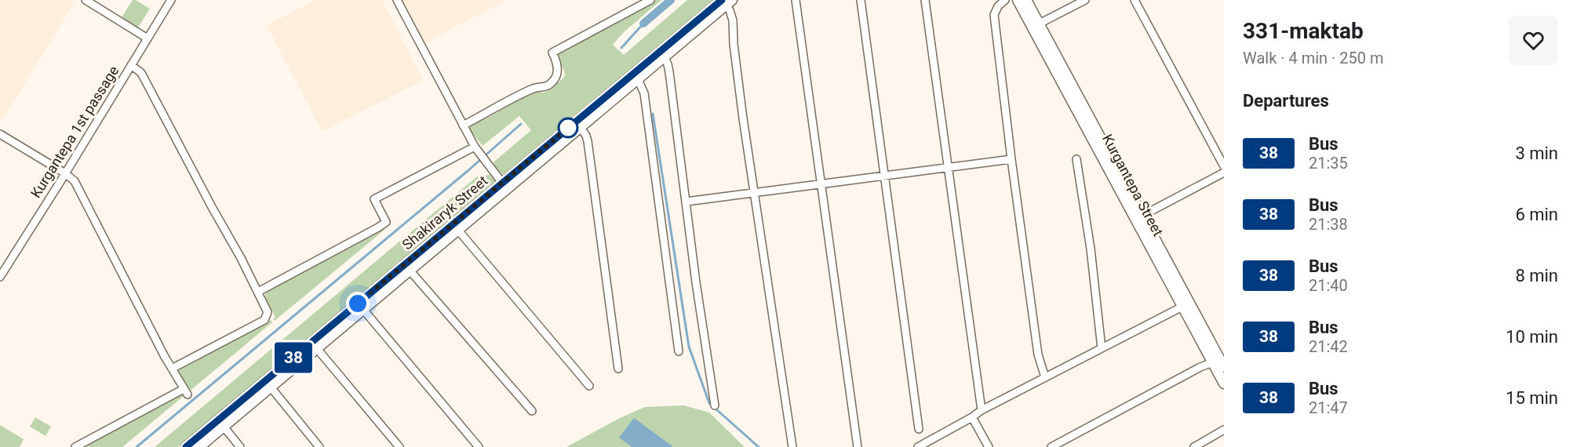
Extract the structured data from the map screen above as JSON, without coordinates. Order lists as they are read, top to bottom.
{
  "streets": {
    "main road": ["Kurgantepa Street", "Shakiraryk Street"],
    "street": ["Kurgantepa 1st passage"]
  },
  "lines": ["bus line 38"],
  "page": {
    "on_map": "38",
    "heading": [
      ["331-maktab", "Walk · 4 min · 250 m"],
      "Departures"
    ],
    "list": [
      {
        "mark": "38",
        "name": "Bus",
        "note": "21:35",
        "value": "3 min"
      },
      {
        "mark": "38",
        "name": "Bus",
        "note": "21:38",
        "value": "6 min"
      },
      {
        "mark": "38",
        "name": "Bus",
        "note": "21:40",
        "value": "8 min"
      },
      {
        "mark": "38",
        "name": "Bus",
        "note": "21:42",
        "value": "10 min"
      },
      {
        "mark": "38",
        "name": "Bus",
        "note": "21:47",
        "value": "15 min"
      }
    ]
  }
}
